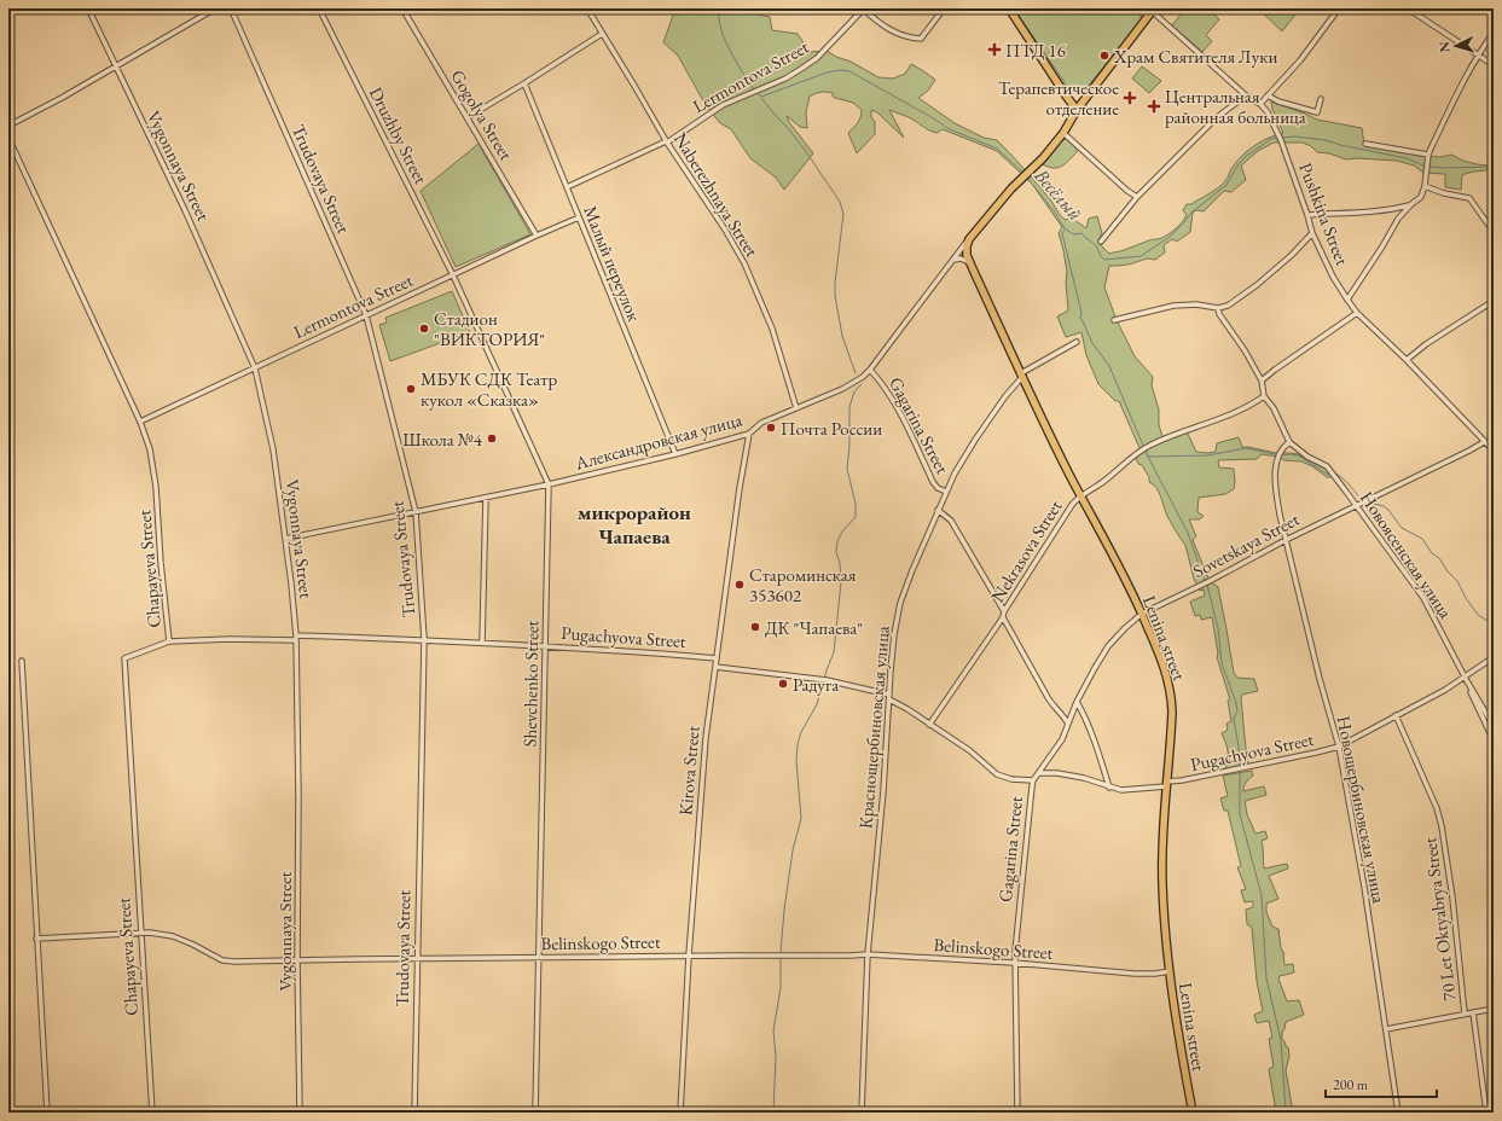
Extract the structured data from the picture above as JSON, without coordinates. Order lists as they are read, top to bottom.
{
  "streets": {
    "main road": ["Александровская улица", "Lenina street"],
    "street": [
      "Lermontova Street",
      "Gogolya Street",
      "Druzhby Street",
      "Vygonnaya Street",
      "Trudovaya Street",
      "Naberezhnaya Street",
      "Pushkina Street",
      "Малый переулок",
      "Gagarina Street",
      "Sovetskaya Street",
      "Nekrasova Street",
      "Новоясенская улица",
      "Chapayeva Street",
      "Pugachyova Street",
      "Shevchenko Street",
      "Краснощербиновская улица",
      "Kirova Street",
      "Новощербиновская улица",
      "70 Let Oktyabrya Street",
      "Belinskogo Street"
    ]
  },
  "crossings": [
    ["Lermontova Street", "Gogolya Street"],
    ["Lermontova Street", "Druzhby Street"],
    ["Lermontova Street", "Vygonnaya Street"],
    ["Lermontova Street", "Trudovaya Street"],
    ["Lermontova Street", "Naberezhnaya Street"],
    ["Lermontova Street", "Малый переулок"],
    ["Lermontova Street", "Chapayeva Street"],
    ["Lermontova Street", "Shevchenko Street"],
    ["Druzhby Street", "Shevchenko Street"],
    ["Vygonnaya Street", "Александровская улица"],
    ["Vygonnaya Street", "Pugachyova Street"],
    ["Vygonnaya Street", "Belinskogo Street"],
    ["Trudovaya Street", "Александровская улица"],
    ["Trudovaya Street", "Pugachyova Street"],
    ["Trudovaya Street", "Belinskogo Street"],
    ["Naberezhnaya Street", "Александровская улица"],
    ["Pushkina Street", "Sovetskaya Street"],
    ["Малый переулок", "Александровская улица"],
    ["Gagarina Street", "Александровская улица"],
    ["Gagarina Street", "Sovetskaya Street"],
    ["Gagarina Street", "Pugachyova Street"],
    ["Gagarina Street", "Краснощербиновская улица"],
    ["Gagarina Street", "Belinskogo Street"],
    ["Александровская улица", "Lenina street"],
    ["Александровская улица", "Shevchenko Street"],
    ["Александровская улица", "Kirova Street"],
    ["Sovetskaya Street", "Новоясенская улица"],
    ["Sovetskaya Street", "Lenina street"],
    ["Sovetskaya Street", "Новощербиновская улица"],
    ["Nekrasova Street", "Lenina street"],
    ["Новоясенская улица", "Pugachyova Street"],
    ["Новоясенская улица", "Новощербиновская улица"],
    ["Chapayeva Street", "Pugachyova Street"],
    ["Chapayeva Street", "Belinskogo Street"],
    ["Pugachyova Street", "Lenina street"],
    ["Pugachyova Street", "Shevchenko Street"],
    ["Pugachyova Street", "Kirova Street"],
    ["Pugachyova Street", "Новощербиновская улица"],
    ["Pugachyova Street", "70 Let Oktyabrya Street"],
    ["Lenina street", "Краснощербиновская улица"],
    ["Lenina street", "Belinskogo Street"],
    ["Shevchenko Street", "Belinskogo Street"],
    ["Краснощербиновская улица", "Belinskogo Street"],
    ["Kirova Street", "Belinskogo Street"]
  ],
  "districts": ["микрорайон Чапаева"],
  "water": ["Весёлый"],
  "places": {
    "health": ["ПТД 16", "Терапевтическое отделение", "Центральная районная больница"],
    "other": [
      "Храм Святителя Луки",
      "Стадион \"ВИКТОРИЯ\"",
      "МБУК СДК Театр кукол «Сказка»",
      "Почта России",
      "Школа №4",
      "Староминская 353602",
      "ДК \"Чапаева\"",
      "Радуга"
    ]
  },
  "scale_bar": "200 m",
  "north": "left"
}
